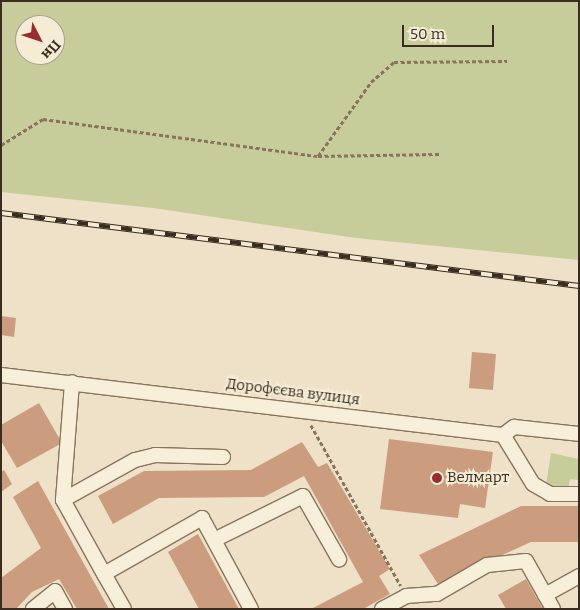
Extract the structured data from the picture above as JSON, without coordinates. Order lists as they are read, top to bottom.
{
  "streets": {
    "street": ["Дорофєєва вулиця"]
  },
  "places": ["Велмарт"],
  "scale_bar": "50 m",
  "north": "bottom right"
}
